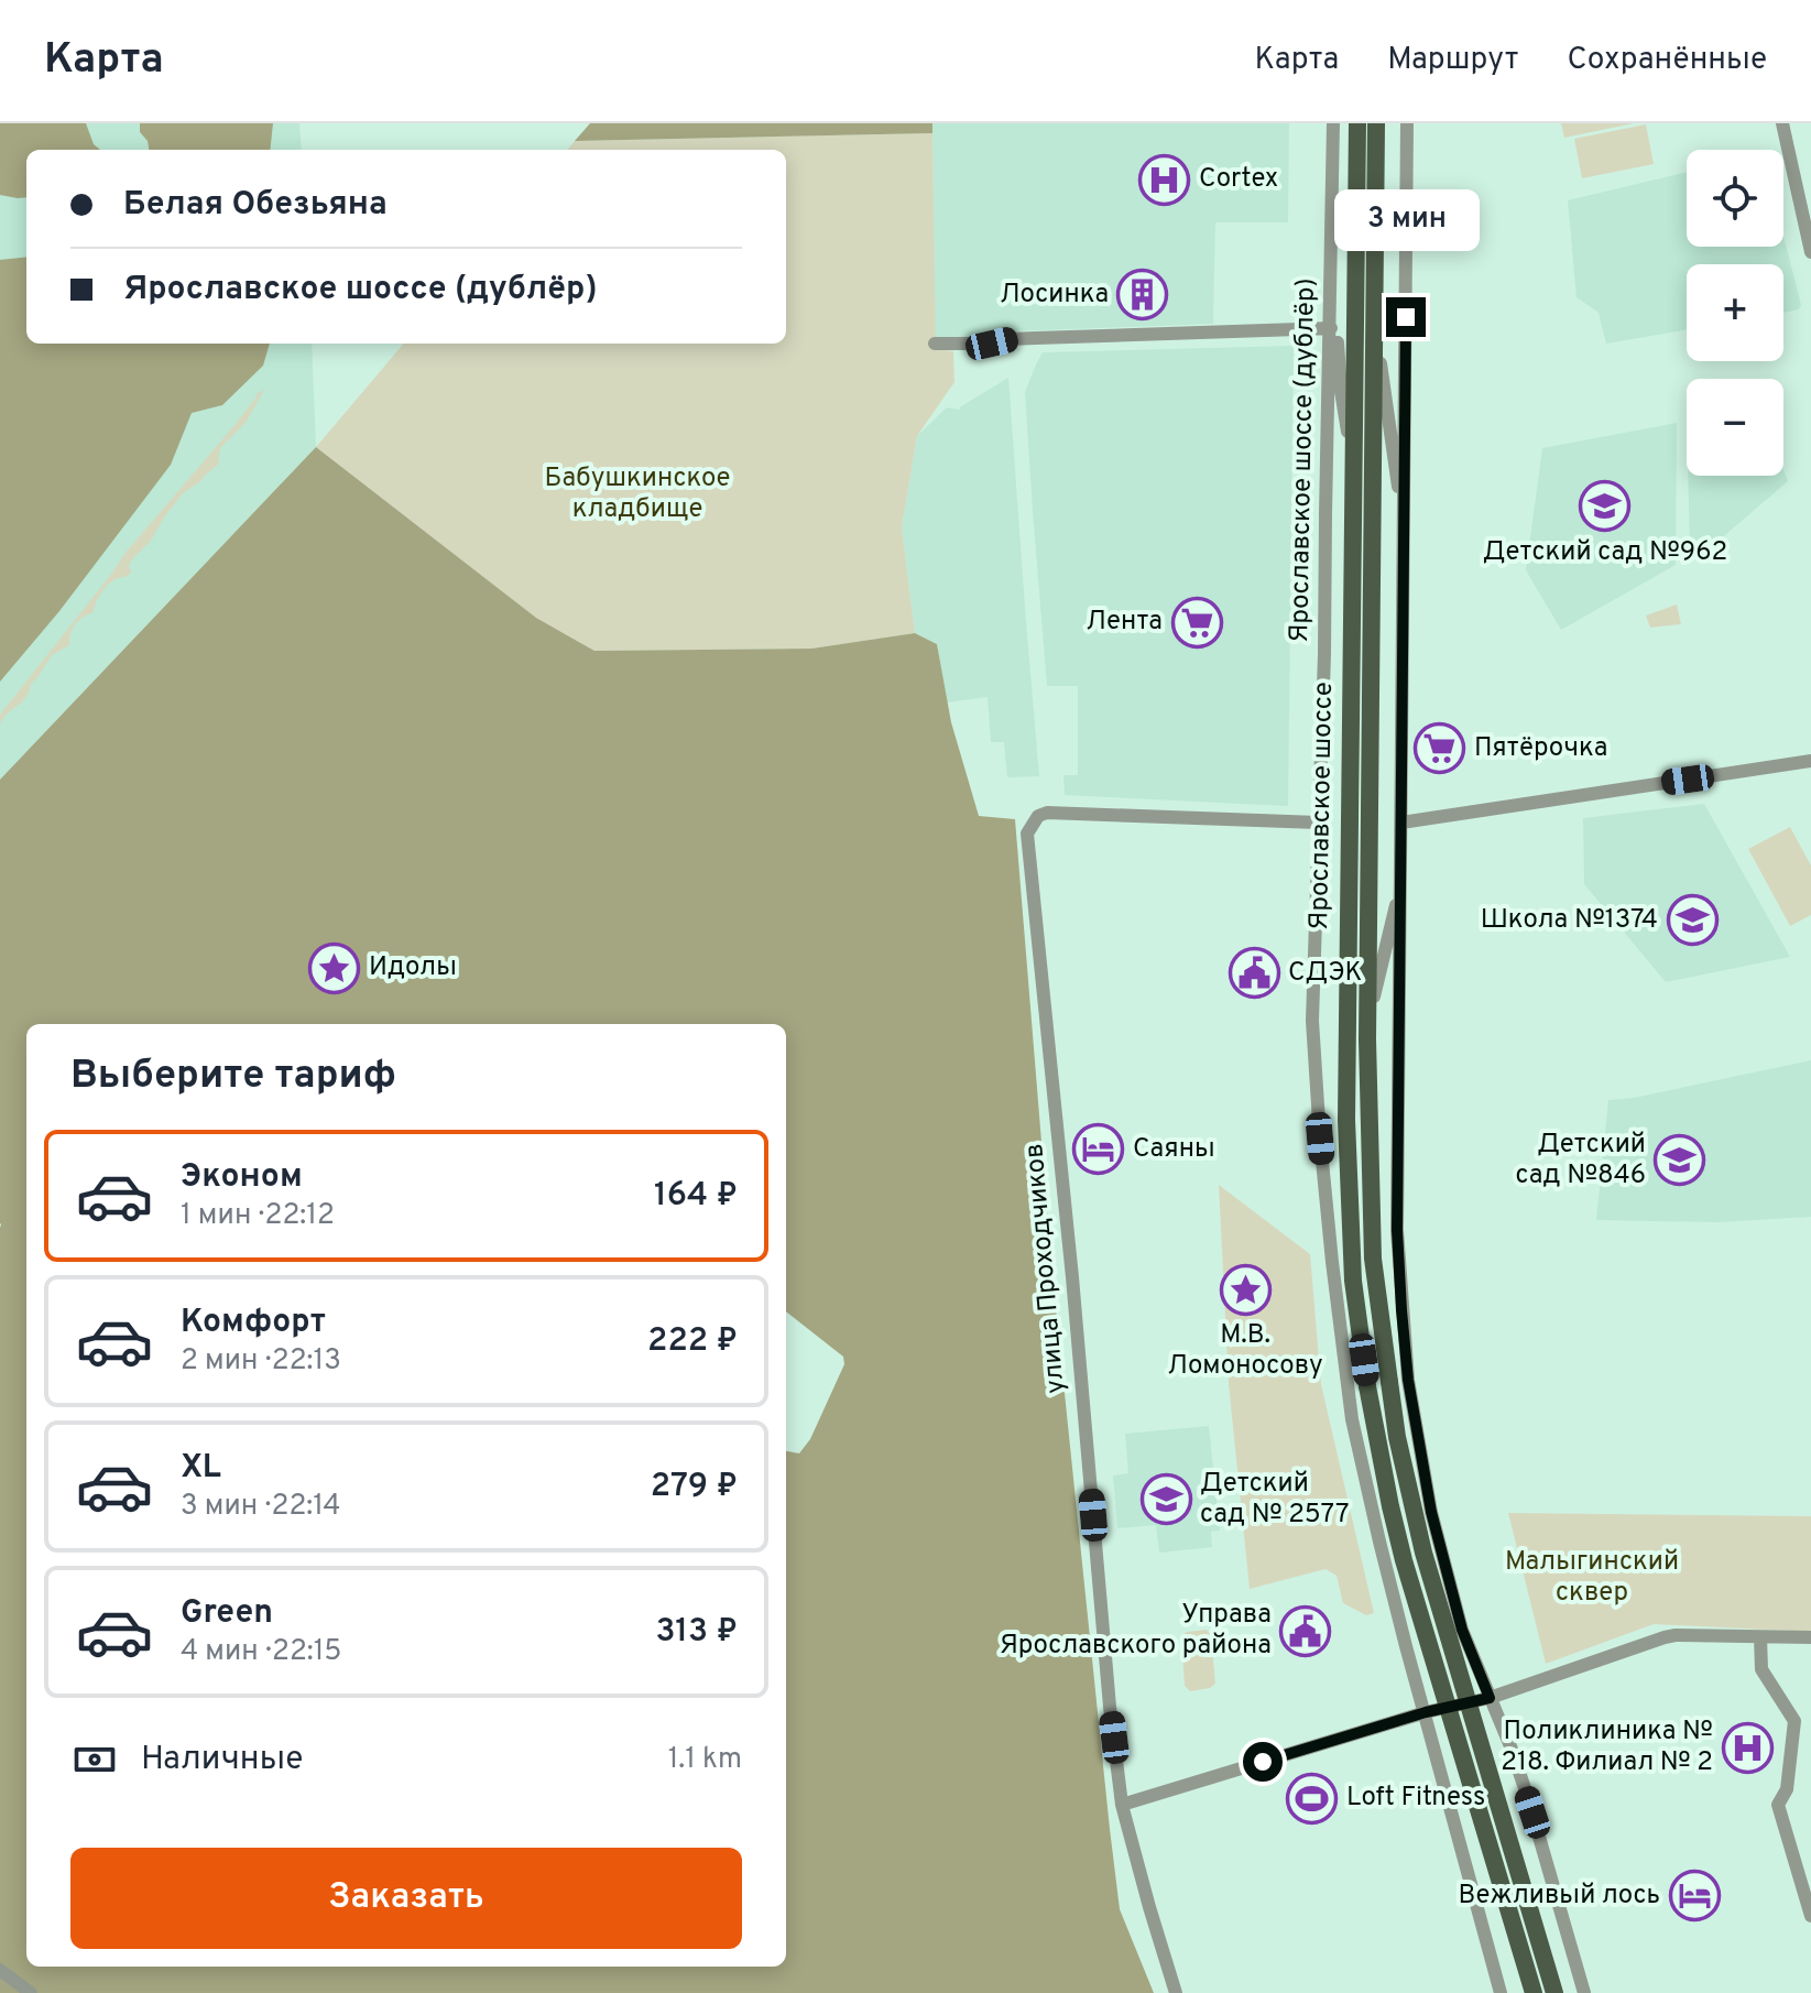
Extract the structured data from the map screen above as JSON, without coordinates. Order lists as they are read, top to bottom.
{
  "streets": {
    "main road": ["Ярославское шоссе"],
    "street": ["Ярославское шоссе (дублёр)", "улица Проходчиков"]
  },
  "crossings": [
    ["Ярославское шоссе (дублёр)", "улица Проходчиков"]
  ],
  "parks": ["Бабушкинское кладбище", "Малыгинский сквер"],
  "places": {
    "hospital": ["Cortex", "Поликлиника № 218. Филиал № 2"],
    "building": ["Лосинка"],
    "school or university": [
      "Детский сад №962",
      "Школа №1374",
      "Детский сад №846",
      "Детский сад № 2577"
    ],
    "supermarket": ["Лента", "Пятёрочка"],
    "place": ["Идолы", "М.В. Ломоносову"],
    "public building": ["СДЭК", "Управа Ярославского района"],
    "hotel": ["Саяны", "Вежливый лось"],
    "sports": ["Loft Fitness"]
  },
  "page": {
    "header": "Карта",
    "nav": ["Карта", "Маршрут", "Сохранённые"],
    "map_buttons": ["+", "−"],
    "banner": ["Белая Обезьяна", "Ярославское шоссе (дублёр)"],
    "bubble": "3 мин",
    "heading": "Выберите тариф",
    "list": [
      {
        "name": "Эконом",
        "note": "1 мин · 22:12",
        "value": "164 ₽"
      },
      {
        "name": "Комфорт",
        "note": "2 мин · 22:13",
        "value": "222 ₽"
      },
      {
        "name": "XL",
        "note": "3 мин · 22:14",
        "value": "279 ₽"
      },
      {
        "name": "Green",
        "note": "4 мин · 22:15",
        "value": "313 ₽"
      }
    ],
    "pay": ["Наличные", "1.1 km"],
    "buttons": "Заказать"
  }
}
